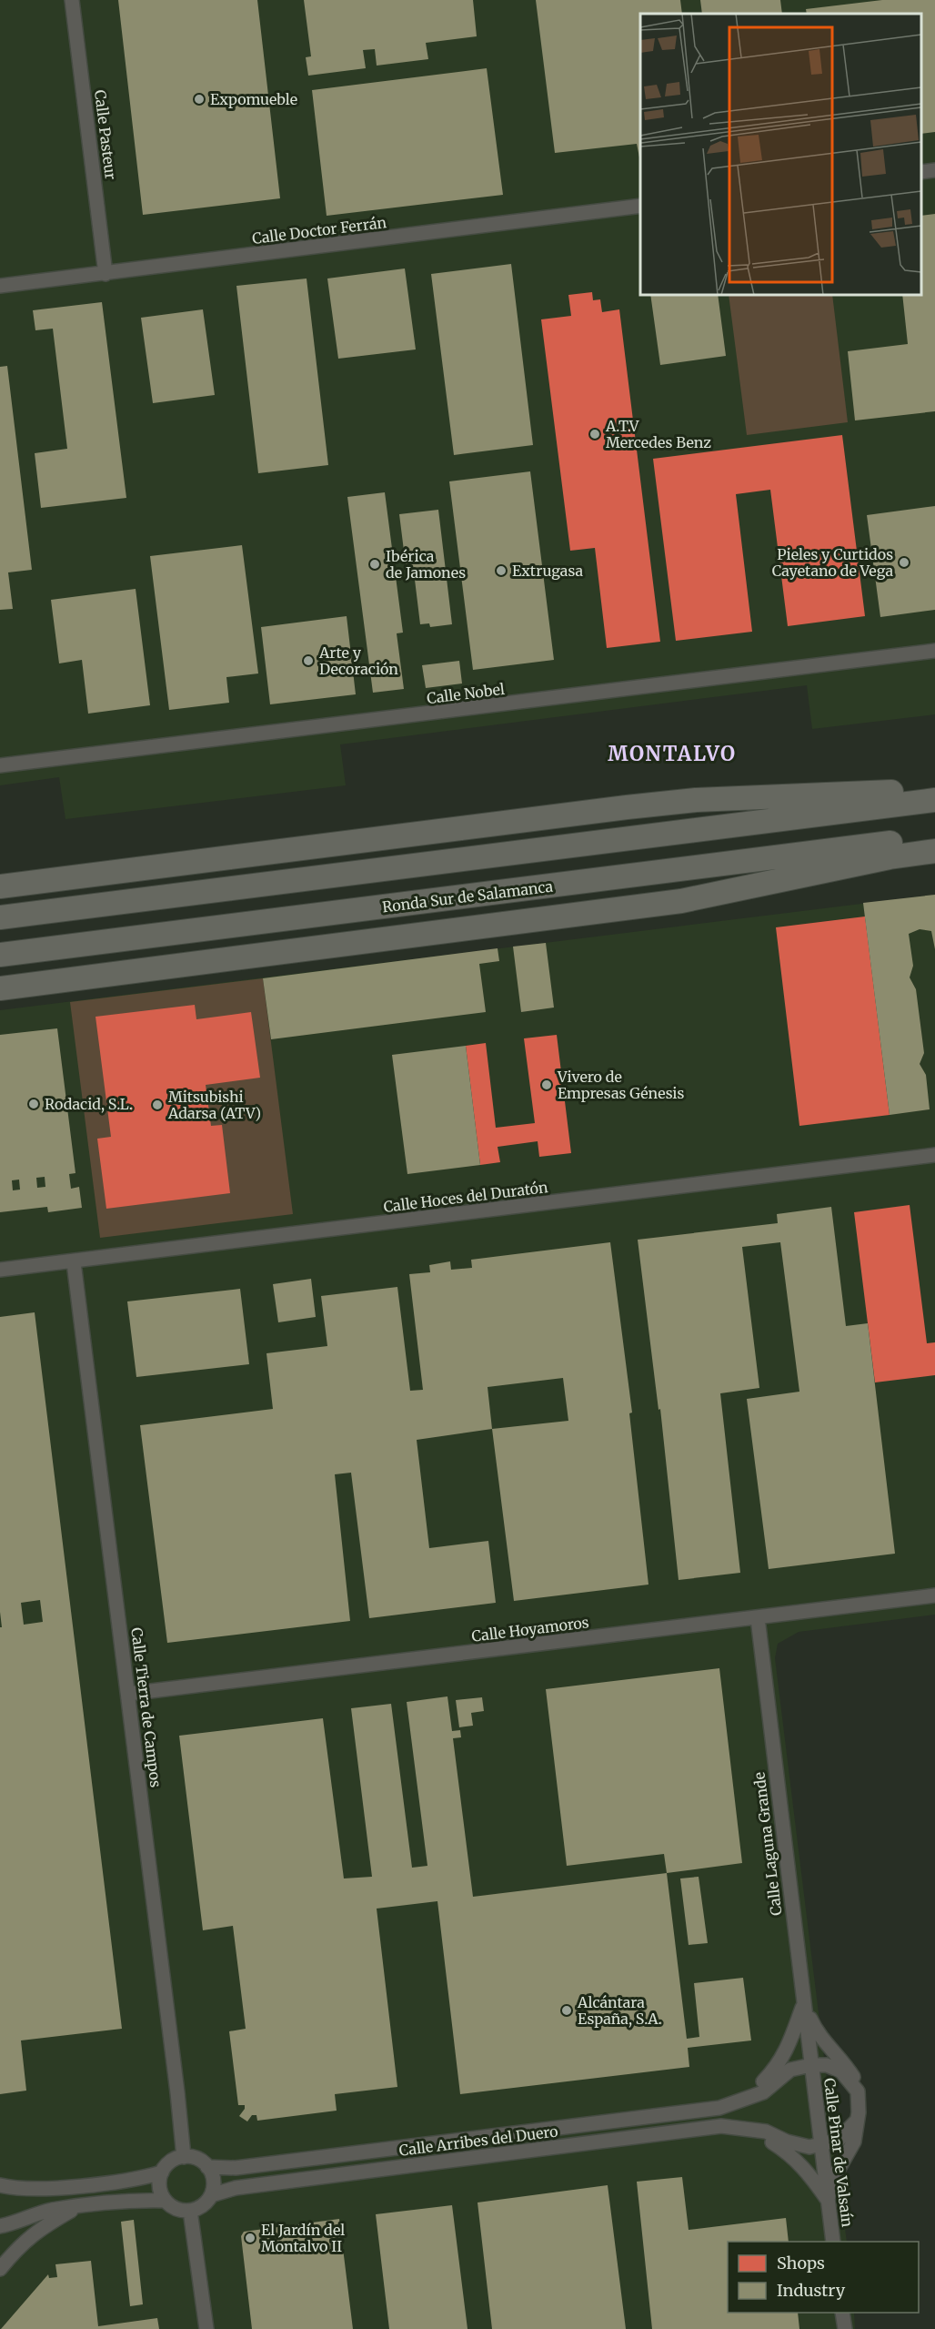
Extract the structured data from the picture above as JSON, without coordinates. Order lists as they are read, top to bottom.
{
  "streets": {
    "highway": ["Ronda Sur de Salamanca"],
    "street": [
      "Calle Pasteur",
      "Calle Doctor Ferrán",
      "Calle Nobel",
      "Calle Hoces del Duratón",
      "Calle Hoyamoros",
      "Calle Tierra de Campos",
      "Calle Laguna Grande",
      "Calle Arribes del Duero",
      "Calle Pinar de Valsaín"
    ]
  },
  "crossings": [
    ["Calle Pasteur", "Calle Doctor Ferrán"],
    ["Calle Hoces del Duratón", "Calle Tierra de Campos"],
    ["Calle Hoyamoros", "Calle Tierra de Campos"],
    ["Calle Hoyamoros", "Calle Laguna Grande"],
    ["Calle Tierra de Campos", "Calle Arribes del Duero"],
    ["Calle Laguna Grande", "Calle Arribes del Duero"],
    ["Calle Laguna Grande", "Calle Pinar de Valsaín"],
    ["Calle Arribes del Duero", "Calle Pinar de Valsaín"]
  ],
  "districts": ["MONTALVO"],
  "places": [
    "Expomueble",
    "A.T.V Mercedes Benz",
    "Pieles y Curtidos Cayetano de Vega",
    "Ibérica de Jamones",
    "Extrugasa",
    "Arte y Decoración",
    "Vivero de Empresas Génesis",
    "Rodacid, S.L.",
    "Mitsubishi Adarsa (ATV)",
    "Alcántara España, S.A.",
    "El Jardín del Montalvo II"
  ],
  "legend": ["Shops", "Industry"]
}
